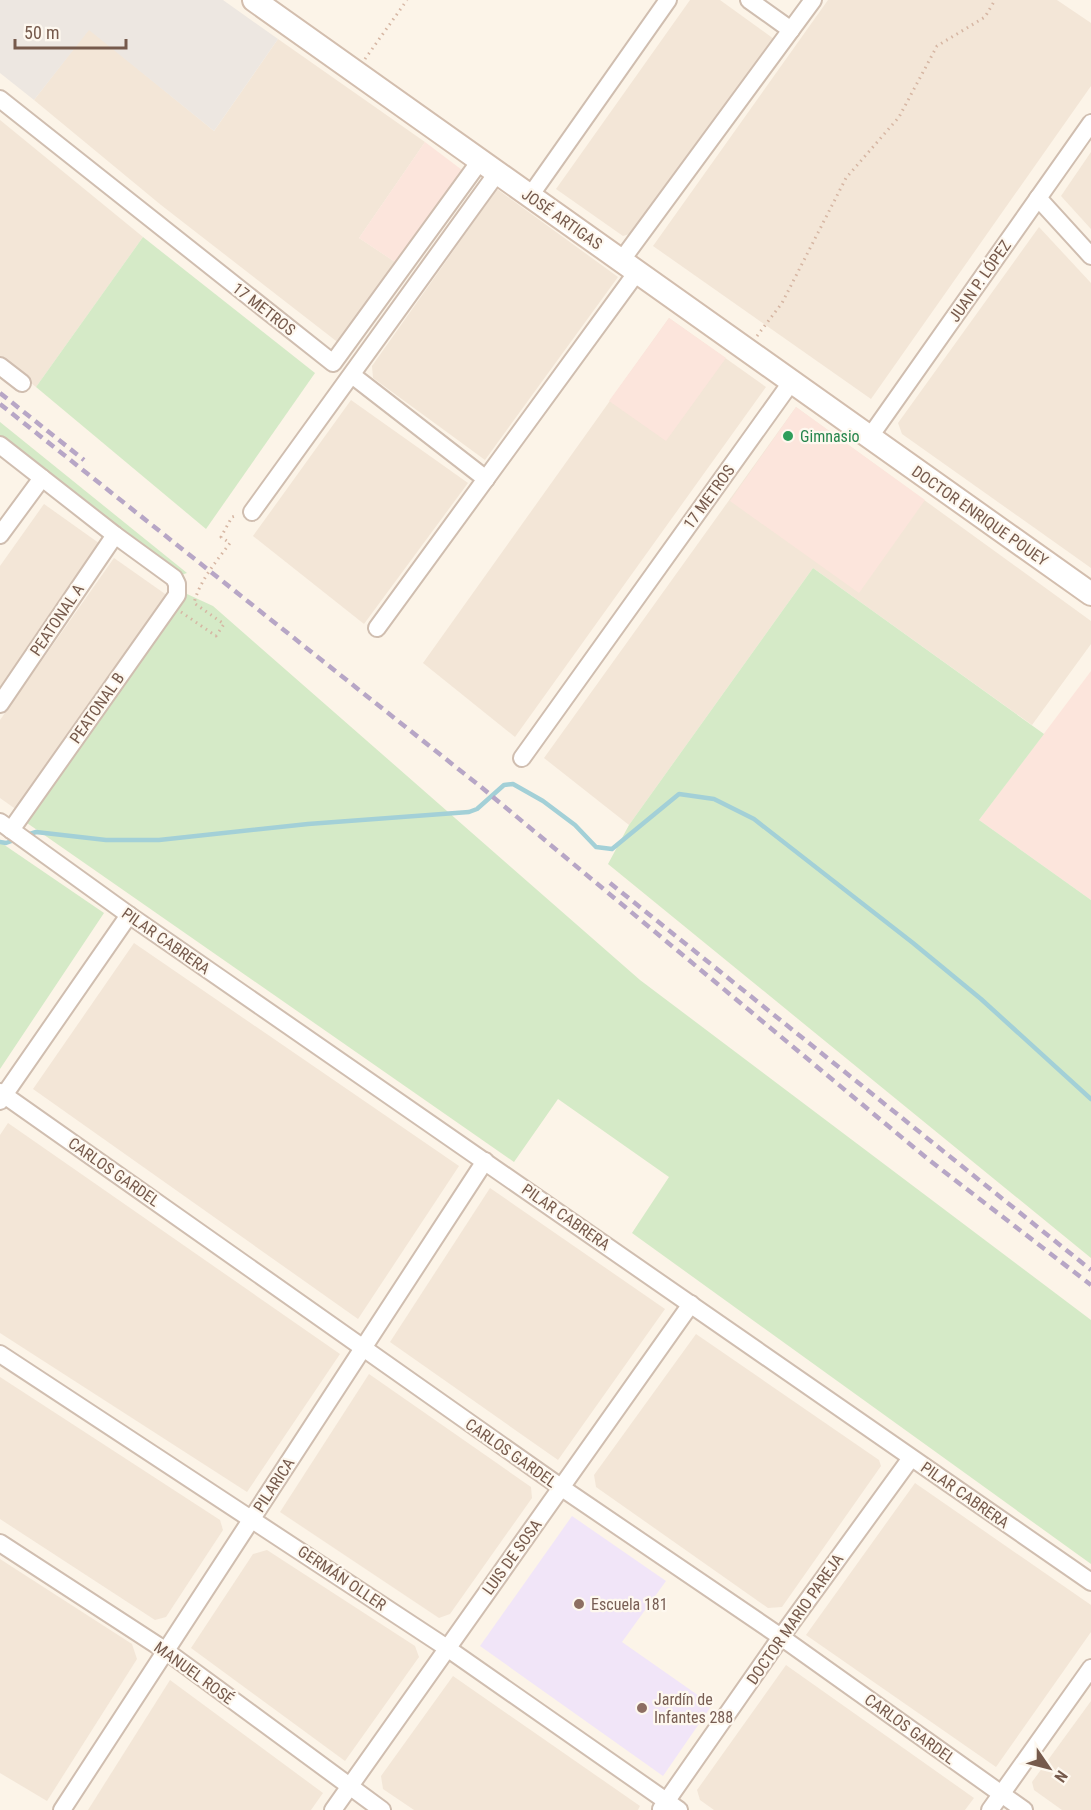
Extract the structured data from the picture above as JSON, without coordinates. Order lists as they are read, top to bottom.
{
  "streets": {
    "street": [
      "JOSÉ ARTIGAS",
      "JUAN P. LÓPEZ",
      "17 METROS",
      "DOCTOR ENRIQUE POUEY",
      "PEATONAL A",
      "PEATONAL B",
      "PILAR CABRERA",
      "CARLOS GARDEL",
      "PILARICA",
      "LUIS DE SOSA",
      "GERMÁN OLLER",
      "DOCTOR MARIO PAREJA",
      "MANUEL ROSÉ"
    ]
  },
  "crossings": [
    ["JOSÉ ARTIGAS", "JUAN P. LÓPEZ"],
    ["JOSÉ ARTIGAS", "17 METROS"],
    ["JOSÉ ARTIGAS", "DOCTOR ENRIQUE POUEY"],
    ["JUAN P. LÓPEZ", "DOCTOR ENRIQUE POUEY"],
    ["PEATONAL A", "PEATONAL B"],
    ["PEATONAL B", "PILAR CABRERA"],
    ["PILAR CABRERA", "PILARICA"],
    ["PILAR CABRERA", "LUIS DE SOSA"],
    ["PILAR CABRERA", "DOCTOR MARIO PAREJA"],
    ["CARLOS GARDEL", "PILARICA"],
    ["CARLOS GARDEL", "LUIS DE SOSA"],
    ["CARLOS GARDEL", "DOCTOR MARIO PAREJA"],
    ["PILARICA", "GERMÁN OLLER"],
    ["PILARICA", "MANUEL ROSÉ"],
    ["LUIS DE SOSA", "GERMÁN OLLER"],
    ["LUIS DE SOSA", "MANUEL ROSÉ"],
    ["GERMÁN OLLER", "DOCTOR MARIO PAREJA"]
  ],
  "places": ["Gimnasio", "Escuela 181", "Jardín de Infantes 288"],
  "scale_bar": "50 m",
  "north": "bottom right"
}
